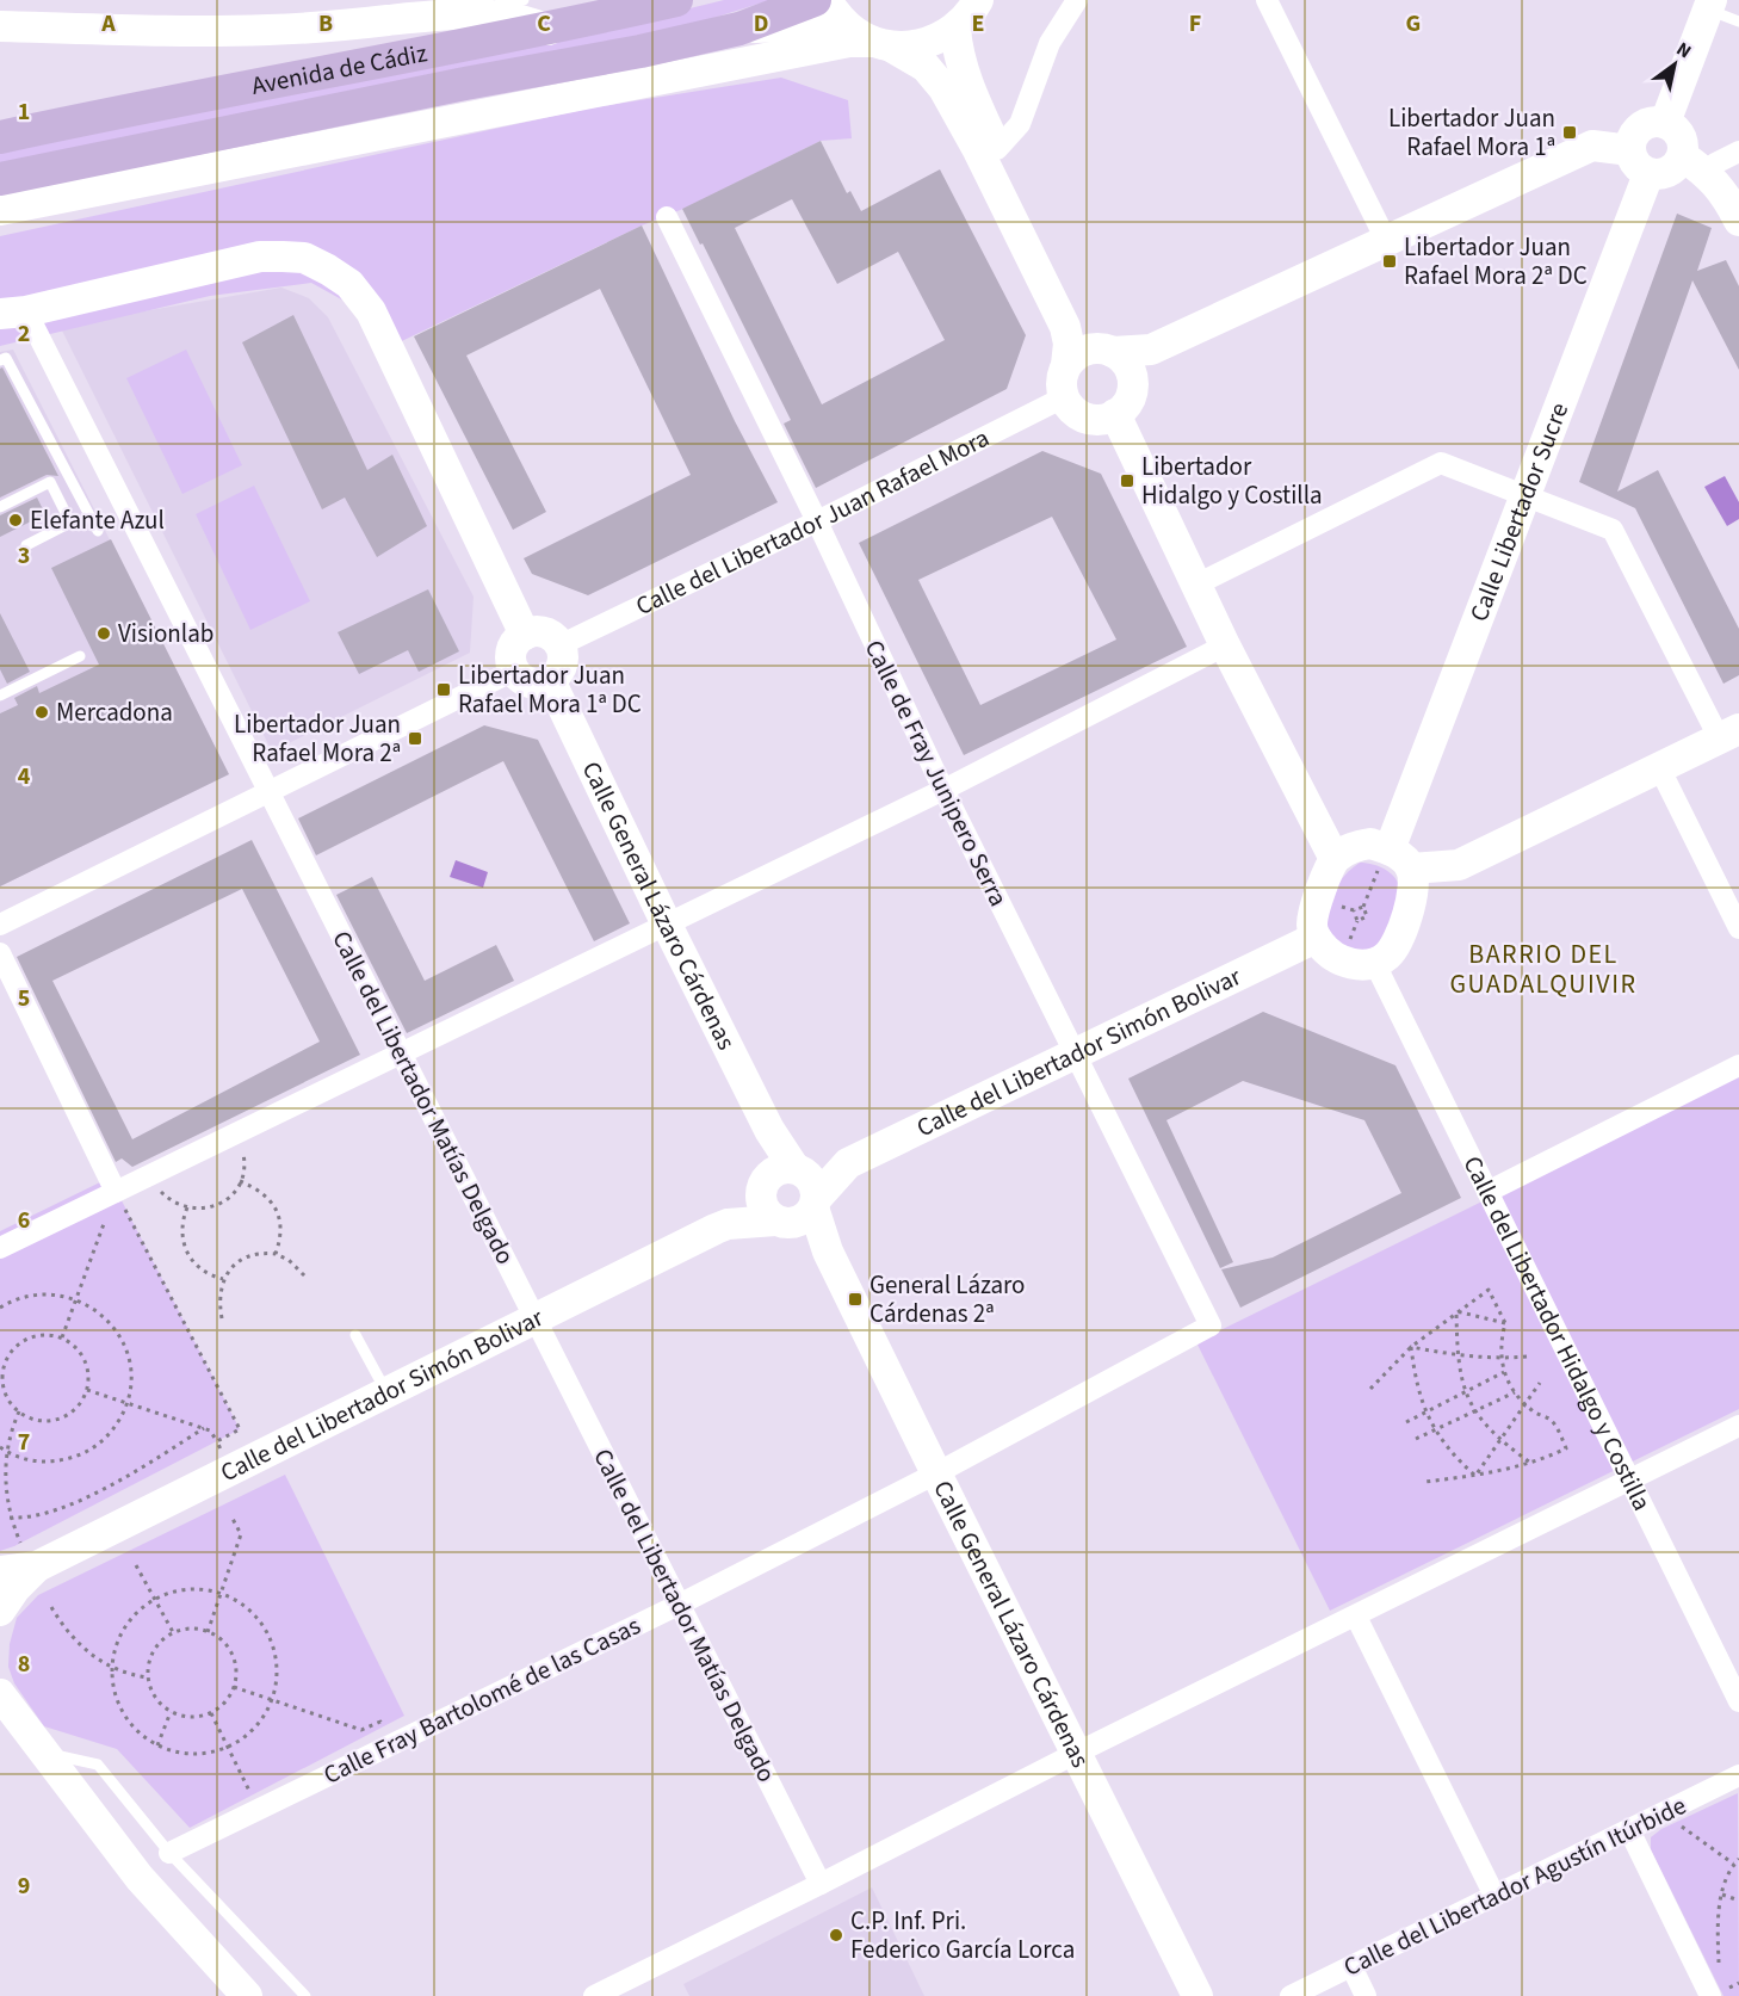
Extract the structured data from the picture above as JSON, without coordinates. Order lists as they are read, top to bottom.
{
  "streets": {
    "main road": ["Avenida de Cádiz"],
    "street": [
      "Calle Libertador Sucre",
      "Calle del Libertador Juan Rafael Mora",
      "Calle de Fray Junipero Serra",
      "Calle General Lázaro Cárdenas",
      "Calle del Libertador Simón Bolivar",
      "Calle del Libertador Matías Delgado",
      "Calle del Libertador Hidalgo y Costilla",
      "Calle Fray Bartolomé de las Casas",
      "Calle del Libertador Agustín Itúrbide"
    ]
  },
  "crossings": [
    ["Calle Libertador Sucre", "Calle del Libertador Simón Bolivar"],
    ["Calle Libertador Sucre", "Calle del Libertador Hidalgo y Costilla"],
    ["Calle del Libertador Juan Rafael Mora", "Calle de Fray Junipero Serra"],
    ["Calle del Libertador Juan Rafael Mora", "Calle General Lázaro Cárdenas"],
    ["Calle de Fray Junipero Serra", "Calle del Libertador Simón Bolivar"],
    ["Calle de Fray Junipero Serra", "Calle Fray Bartolomé de las Casas"],
    ["Calle General Lázaro Cárdenas", "Calle del Libertador Simón Bolivar"],
    ["Calle General Lázaro Cárdenas", "Calle Fray Bartolomé de las Casas"],
    ["Calle del Libertador Simón Bolivar", "Calle del Libertador Matías Delgado"],
    ["Calle del Libertador Simón Bolivar", "Calle del Libertador Hidalgo y Costilla"],
    ["Calle del Libertador Matías Delgado", "Calle Fray Bartolomé de las Casas"]
  ],
  "districts": ["BARRIO DEL GUADALQUIVIR"],
  "places": {
    "transit": [
      "Libertador Juan Rafael Mora 1ª",
      "Libertador Juan Rafael Mora 2ª DC",
      "Libertador Hidalgo y Costilla",
      "Libertador Juan Rafael Mora 1ª DC",
      "Libertador Juan Rafael Mora 2ª",
      "General Lázaro Cárdenas 2ª"
    ],
    "other": [
      "Elefante Azul",
      "Visionlab",
      "Mercadona",
      "C.P. Inf. Pri. Federico García Lorca"
    ]
  },
  "north": "top right",
  "grid": {
    "columns": [
      "A",
      "B",
      "C",
      "D",
      "E",
      "F",
      "G"
    ],
    "rows": [
      "1",
      "2",
      "3",
      "4",
      "5",
      "6",
      "7",
      "8",
      "9"
    ]
  }
}
